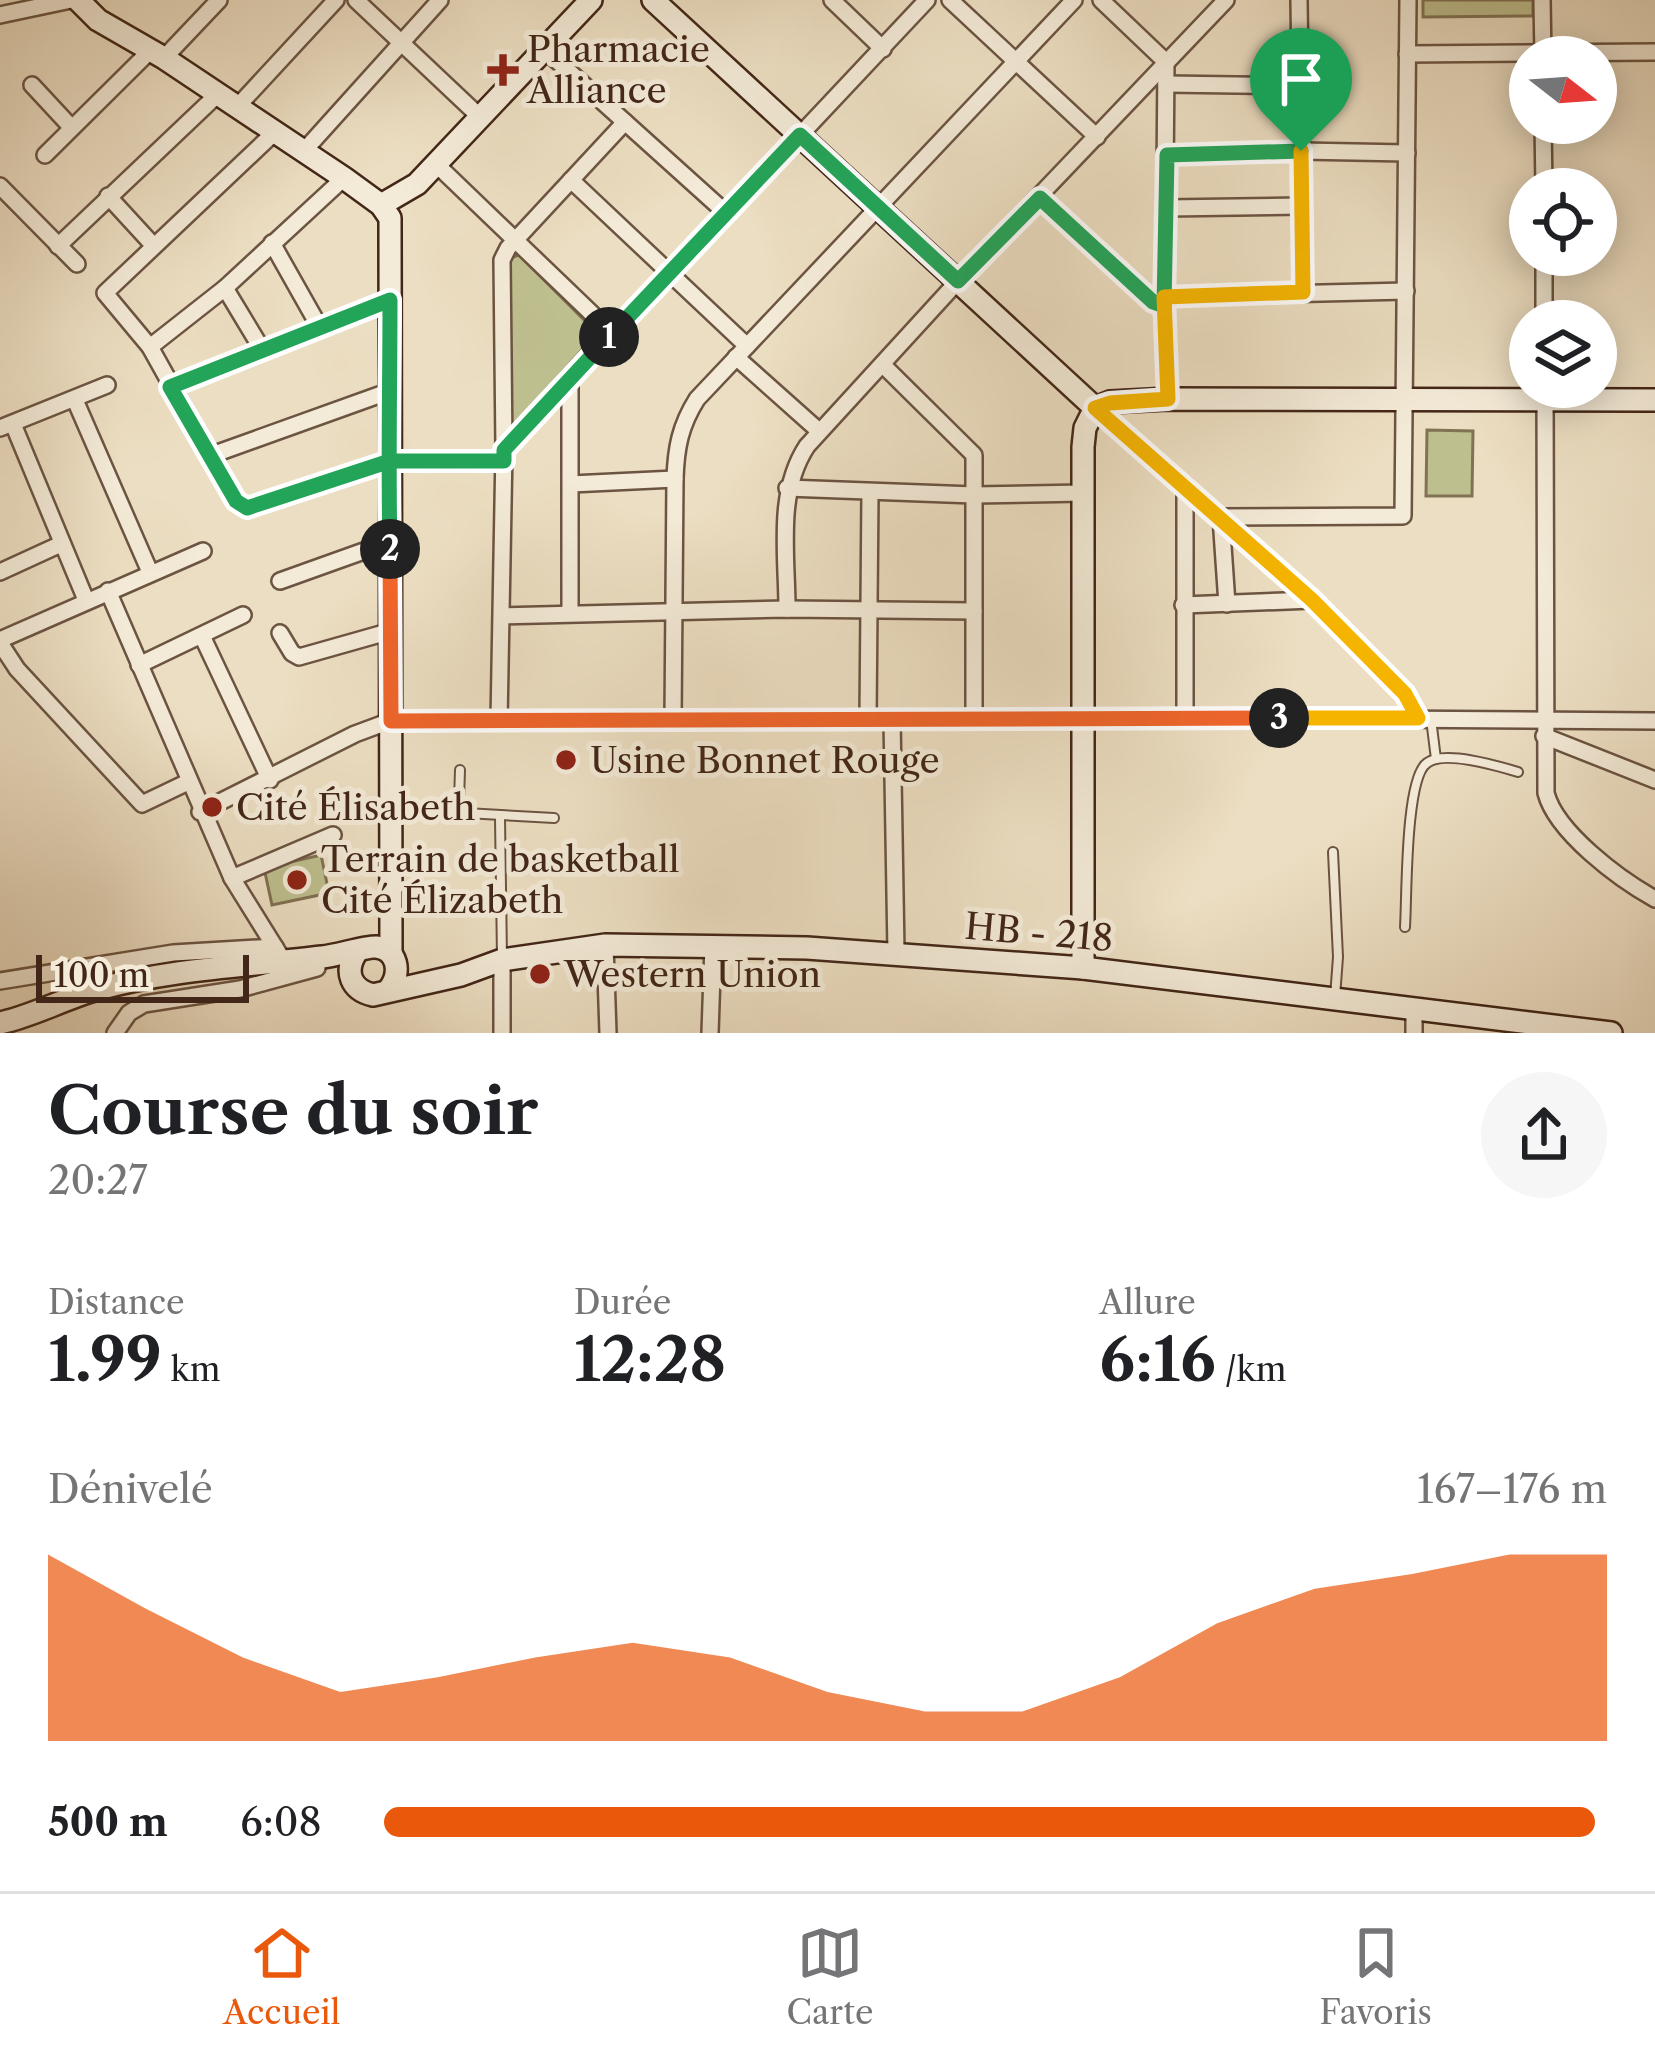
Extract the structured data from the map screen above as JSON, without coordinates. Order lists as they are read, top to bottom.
{
  "streets": {
    "street": ["HB - 218"]
  },
  "places": {
    "health": ["Pharmacie Alliance"],
    "other": [
      "Usine Bonnet Rouge",
      "Cité Élisabeth",
      "Terrain de basketball Cité Élizabeth",
      "Western Union"
    ]
  },
  "scale_bar": "100 m",
  "north": "right",
  "page": {
    "pins": ["1", "2", "3"],
    "scale": "100 m",
    "heading": ["Course du soir", "20:27"],
    "stats": [
      ["Distance", "1.99 km"],
      ["Durée", "12:28"],
      ["Allure", "6:16 /km"]
    ],
    "chart": ["Dénivelé", "167–176 m"],
    "list": [
      {
        "name": "500 m",
        "note": "6:08"
      }
    ],
    "tabs": ["Accueil", "Carte", "Favoris"]
  }
}
